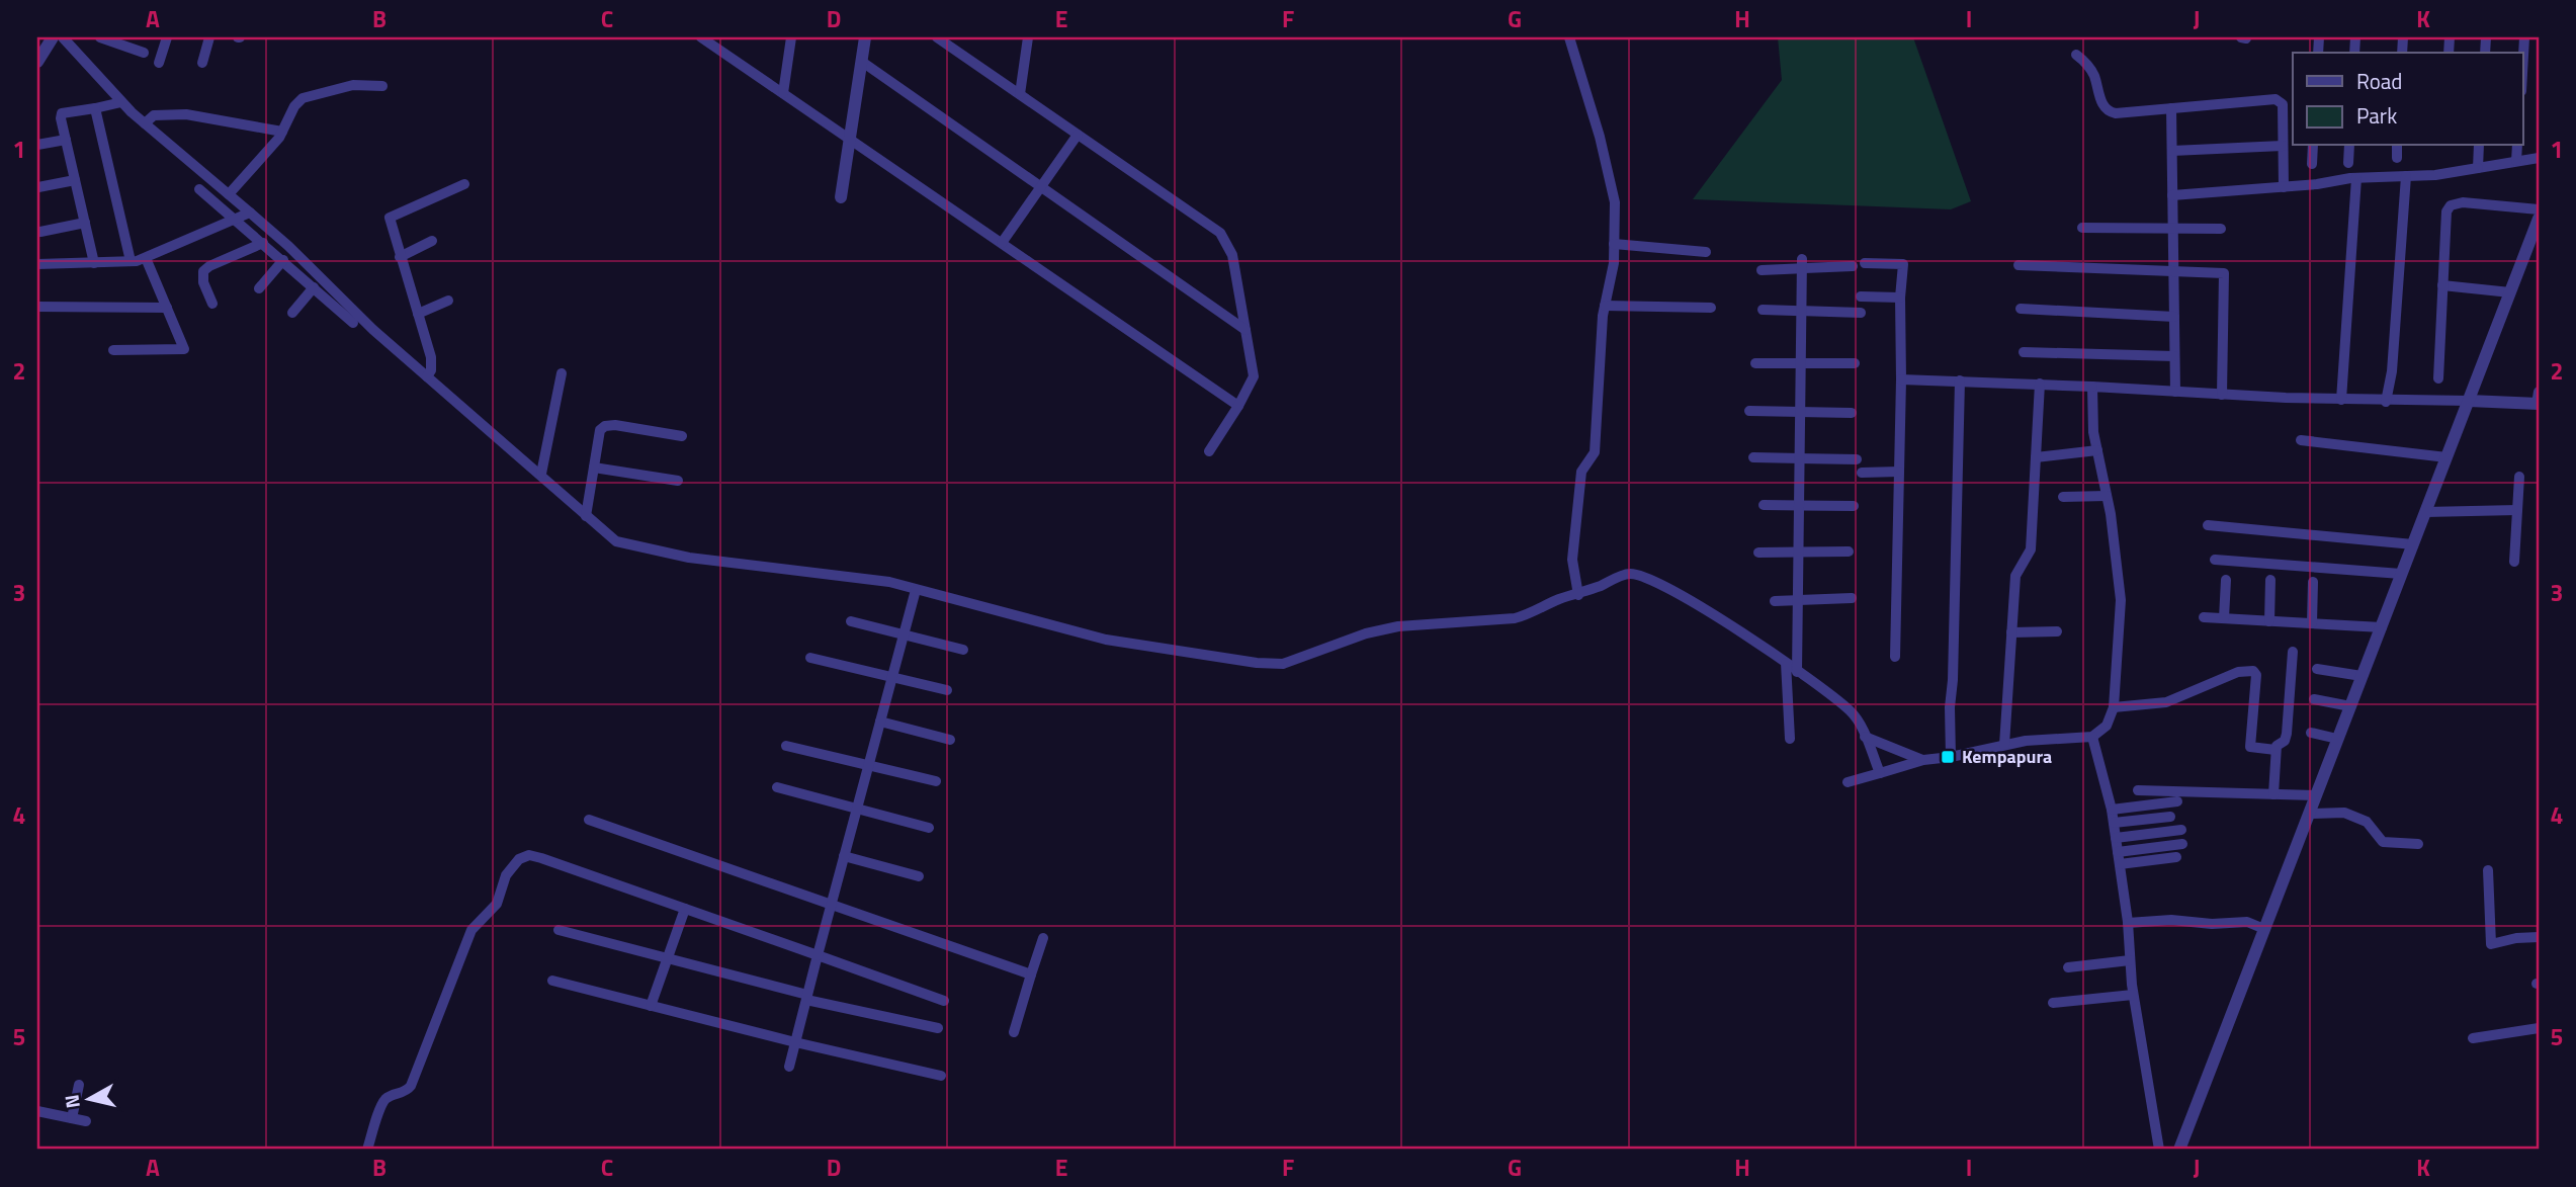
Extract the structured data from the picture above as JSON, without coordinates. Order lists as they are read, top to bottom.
{
  "places": {
    "transit": ["Kempapura"]
  },
  "legend": ["Road", "Park"],
  "north": "left",
  "grid": {
    "columns": [
      "A",
      "B",
      "C",
      "D",
      "E",
      "F",
      "G",
      "H",
      "I",
      "J",
      "K"
    ],
    "rows": [
      "1",
      "2",
      "3",
      "4",
      "5"
    ]
  }
}
